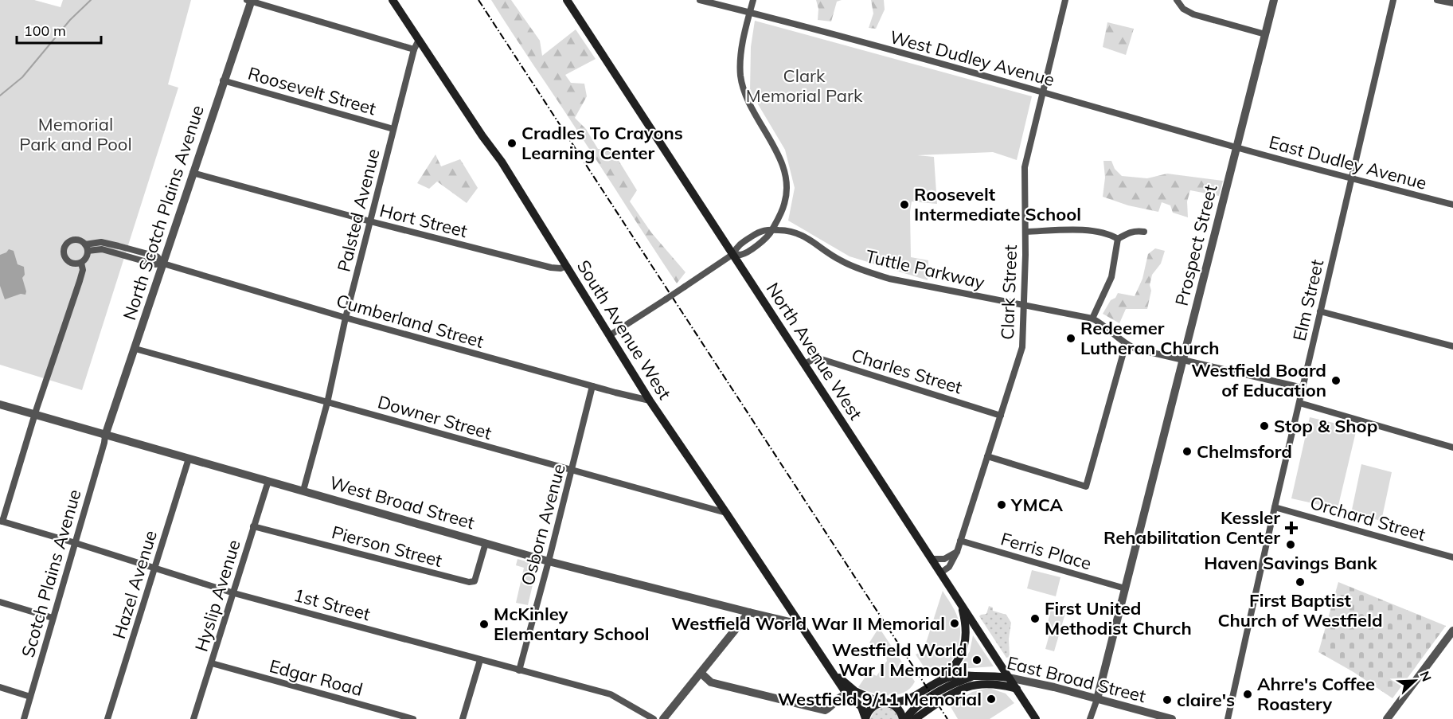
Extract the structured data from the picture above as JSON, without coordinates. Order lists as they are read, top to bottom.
{
  "streets": {
    "main road": ["South Avenue West", "North Avenue West", "East Broad Street"],
    "street": [
      "West Dudley Avenue",
      "Roosevelt Street",
      "East Dudley Avenue",
      "Palsted Avenue",
      "North Scotch Plains Avenue",
      "Hort Street",
      "Prospect Street",
      "Tuttle Parkway",
      "Clark Street",
      "Elm Street",
      "Cumberland Street",
      "Charles Street",
      "Downer Street",
      "West Broad Street",
      "Orchard Street",
      "Osborn Avenue",
      "Pierson Street",
      "Ferris Place",
      "Scotch Plains Avenue",
      "Hazel Avenue",
      "Hyslip Avenue",
      "1st Street",
      "Edgar Road"
    ]
  },
  "crossings": [
    ["West Dudley Avenue", "East Dudley Avenue"],
    ["West Dudley Avenue", "Prospect Street"],
    ["West Dudley Avenue", "Clark Street"],
    ["Roosevelt Street", "Palsted Avenue"],
    ["Roosevelt Street", "North Scotch Plains Avenue"],
    ["East Dudley Avenue", "Prospect Street"],
    ["East Dudley Avenue", "Elm Street"],
    ["Palsted Avenue", "Hort Street"],
    ["Palsted Avenue", "Cumberland Street"],
    ["Palsted Avenue", "South Avenue West"],
    ["Palsted Avenue", "Downer Street"],
    ["Palsted Avenue", "West Broad Street"],
    ["North Scotch Plains Avenue", "Hort Street"],
    ["North Scotch Plains Avenue", "Cumberland Street"],
    ["North Scotch Plains Avenue", "Downer Street"],
    ["North Scotch Plains Avenue", "West Broad Street"],
    ["North Scotch Plains Avenue", "Scotch Plains Avenue"],
    ["Hort Street", "South Avenue West"],
    ["Prospect Street", "Ferris Place"],
    ["Prospect Street", "East Broad Street"],
    ["Tuttle Parkway", "Clark Street"],
    ["Clark Street", "North Avenue West"],
    ["Clark Street", "Charles Street"],
    ["Clark Street", "Ferris Place"],
    ["Elm Street", "Orchard Street"],
    ["Cumberland Street", "South Avenue West"],
    ["Cumberland Street", "Osborn Avenue"],
    ["South Avenue West", "Downer Street"],
    ["South Avenue West", "West Broad Street"],
    ["South Avenue West", "East Broad Street"],
    ["North Avenue West", "Charles Street"],
    ["North Avenue West", "East Broad Street"],
    ["Downer Street", "Osborn Avenue"],
    ["West Broad Street", "Osborn Avenue"],
    ["West Broad Street", "Pierson Street"],
    ["West Broad Street", "Scotch Plains Avenue"],
    ["West Broad Street", "Hazel Avenue"],
    ["West Broad Street", "Hyslip Avenue"],
    ["Osborn Avenue", "1st Street"],
    ["Pierson Street", "Hyslip Avenue"],
    ["Scotch Plains Avenue", "1st Street"],
    ["Hazel Avenue", "1st Street"],
    ["Hyslip Avenue", "1st Street"],
    ["Hyslip Avenue", "Edgar Road"]
  ],
  "parks": ["Clark Memorial Park", "Memorial Park and Pool"],
  "places": {
    "other": [
      "Cradles To Crayons Learning Center",
      "Roosevelt Intermediate School",
      "Redeemer Lutheran Church",
      "Westfield Board of Education",
      "Stop & Shop",
      "Chelmsford",
      "YMCA",
      "Haven Savings Bank",
      "First Baptist Church of Westfield",
      "First United Methodist Church",
      "Westfield World War II Memorial",
      "McKinley Elementary School",
      "Westfield World War I Memorial",
      "Ahrre's Coffee Roastery",
      "Westfield 9/11 Memorial",
      "claire's"
    ],
    "health": ["Kessler Rehabilitation Center"]
  },
  "scale_bar": "100 m",
  "north": "top right"
}
